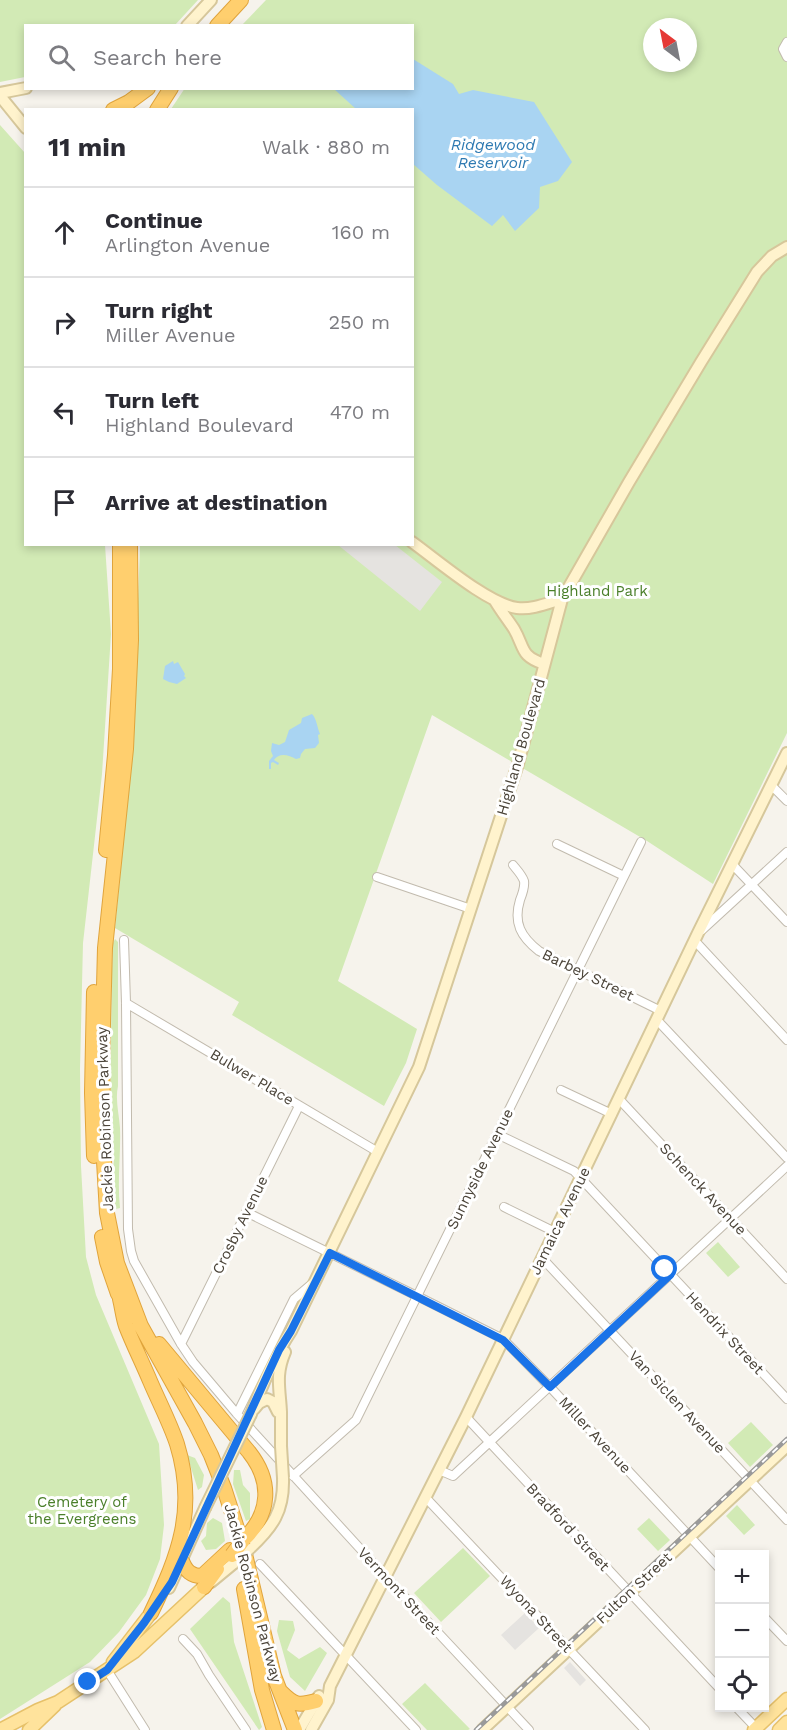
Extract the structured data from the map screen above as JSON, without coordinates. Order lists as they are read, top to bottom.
{
  "streets": {
    "highway": ["Jackie Robinson Parkway"],
    "main road": ["Highland Boulevard", "Jamaica Avenue", "Fulton Street"],
    "street": [
      "Barbey Street",
      "Bulwer Place",
      "Sunnyside Avenue",
      "Schenck Avenue",
      "Crosby Avenue",
      "Hendrix Street",
      "Van Siclen Avenue",
      "Miller Avenue",
      "Bradford Street",
      "Vermont Street",
      "Wyona Street"
    ]
  },
  "crossings": [
    ["Highland Boulevard", "Bulwer Place"],
    ["Highland Boulevard", "Jackie Robinson Parkway"],
    ["Highland Boulevard", "Sunnyside Avenue"],
    ["Highland Boulevard", "Miller Avenue"],
    ["Highland Boulevard", "Vermont Street"],
    ["Barbey Street", "Sunnyside Avenue"],
    ["Barbey Street", "Jamaica Avenue"],
    ["Bulwer Place", "Jackie Robinson Parkway"],
    ["Bulwer Place", "Crosby Avenue"],
    ["Jackie Robinson Parkway", "Jamaica Avenue"],
    ["Jackie Robinson Parkway", "Crosby Avenue"],
    ["Jackie Robinson Parkway", "Vermont Street"],
    ["Sunnyside Avenue", "Hendrix Street"],
    ["Sunnyside Avenue", "Miller Avenue"],
    ["Sunnyside Avenue", "Vermont Street"],
    ["Schenck Avenue", "Jamaica Avenue"],
    ["Jamaica Avenue", "Hendrix Street"],
    ["Jamaica Avenue", "Van Siclen Avenue"],
    ["Jamaica Avenue", "Miller Avenue"],
    ["Jamaica Avenue", "Bradford Street"],
    ["Jamaica Avenue", "Vermont Street"],
    ["Jamaica Avenue", "Wyona Street"],
    ["Crosby Avenue", "Miller Avenue"],
    ["Van Siclen Avenue", "Fulton Street"],
    ["Miller Avenue", "Fulton Street"],
    ["Bradford Street", "Fulton Street"],
    ["Fulton Street", "Vermont Street"],
    ["Fulton Street", "Wyona Street"]
  ],
  "water": ["Ridgewood Reservoir"],
  "parks": ["Highland Park", "Cemetery of the Evergreens"],
  "north": "top left",
  "page": {
    "search": "Search here",
    "heading": ["11 min", "Walk · 880 m"],
    "list": [
      ["Continue", "Arlington Avenue", "160 m"],
      ["Turn right", "Miller Avenue", "250 m"],
      ["Turn left", "Highland Boulevard", "470 m"],
      "Arrive at destination"
    ],
    "map_buttons": ["+", "−"]
  }
}
